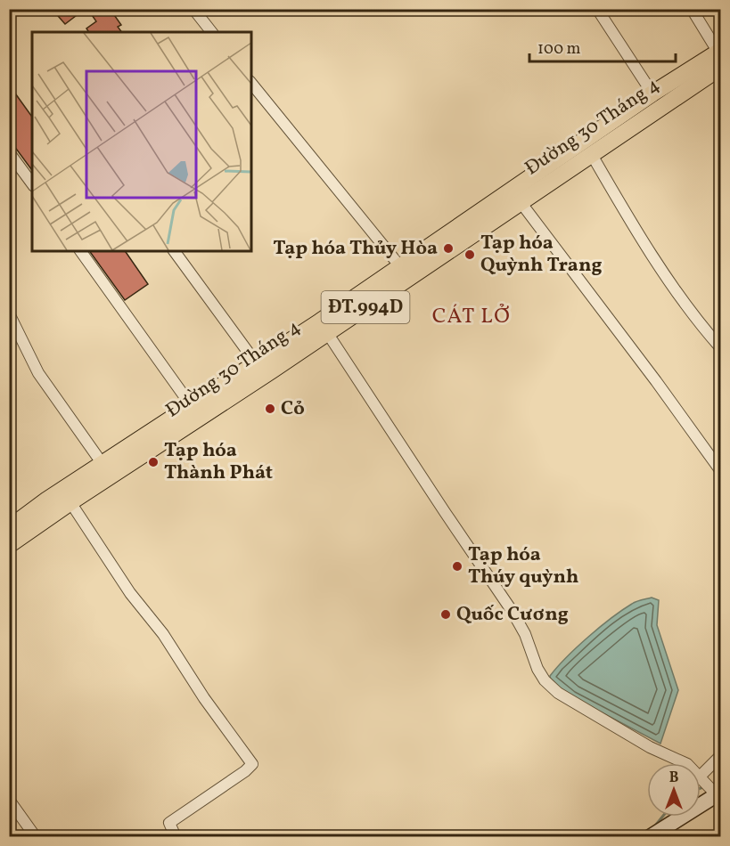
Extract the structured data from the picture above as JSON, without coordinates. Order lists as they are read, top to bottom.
{
  "streets": {
    "main road": ["Đường 30 Tháng 4", "ĐT.994D"]
  },
  "districts": ["CÁT LỞ"],
  "places": [
    "Tạp hóa Thủy Hòa",
    "Tạp hóa Quỳnh Trang",
    "Cỏ",
    "Tạp hóa Thành Phát",
    "Tạp hóa Thúy quỳnh",
    "Quốc Cương"
  ],
  "scale_bar": "100 m",
  "north": "top"
}
